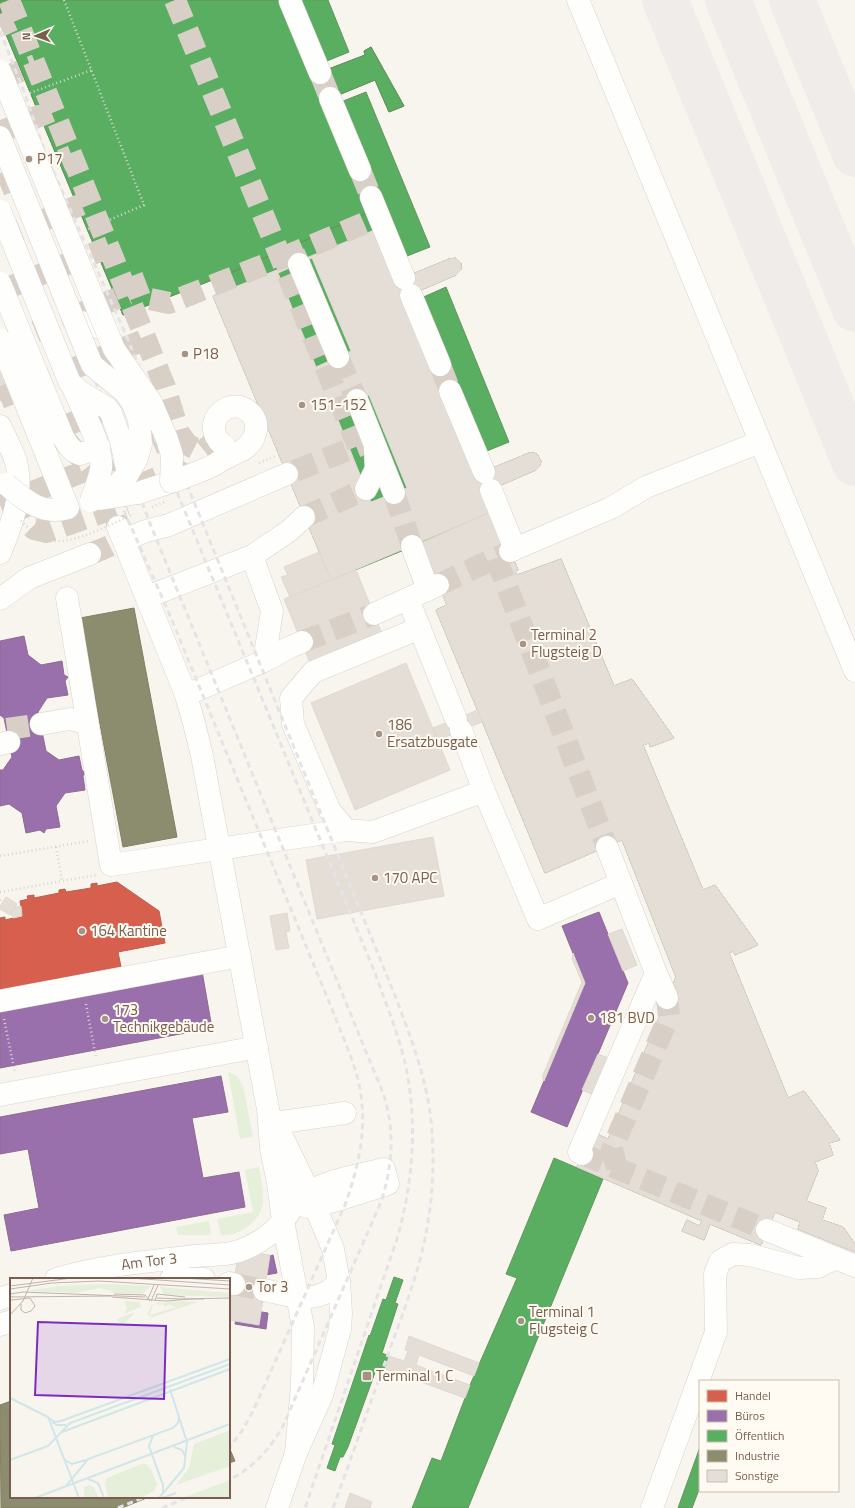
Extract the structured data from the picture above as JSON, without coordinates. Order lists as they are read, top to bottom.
{
  "streets": {
    "lane": ["Am Tor 3"]
  },
  "places": {
    "other": [
      "P17",
      "P18",
      "151-152",
      "Terminal 2 Flugsteig D",
      "186 Ersatzbusgate",
      "170 APC",
      "164 Kantine",
      "181 BVD",
      "173 Technikgebäude",
      "Tor 3",
      "Terminal 1 Flugsteig C"
    ],
    "transit": ["Terminal 1 C"]
  },
  "legend": [
    "Handel",
    "Büros",
    "Öffentlich",
    "Industrie",
    "Sonstige"
  ],
  "north": "left"
}
